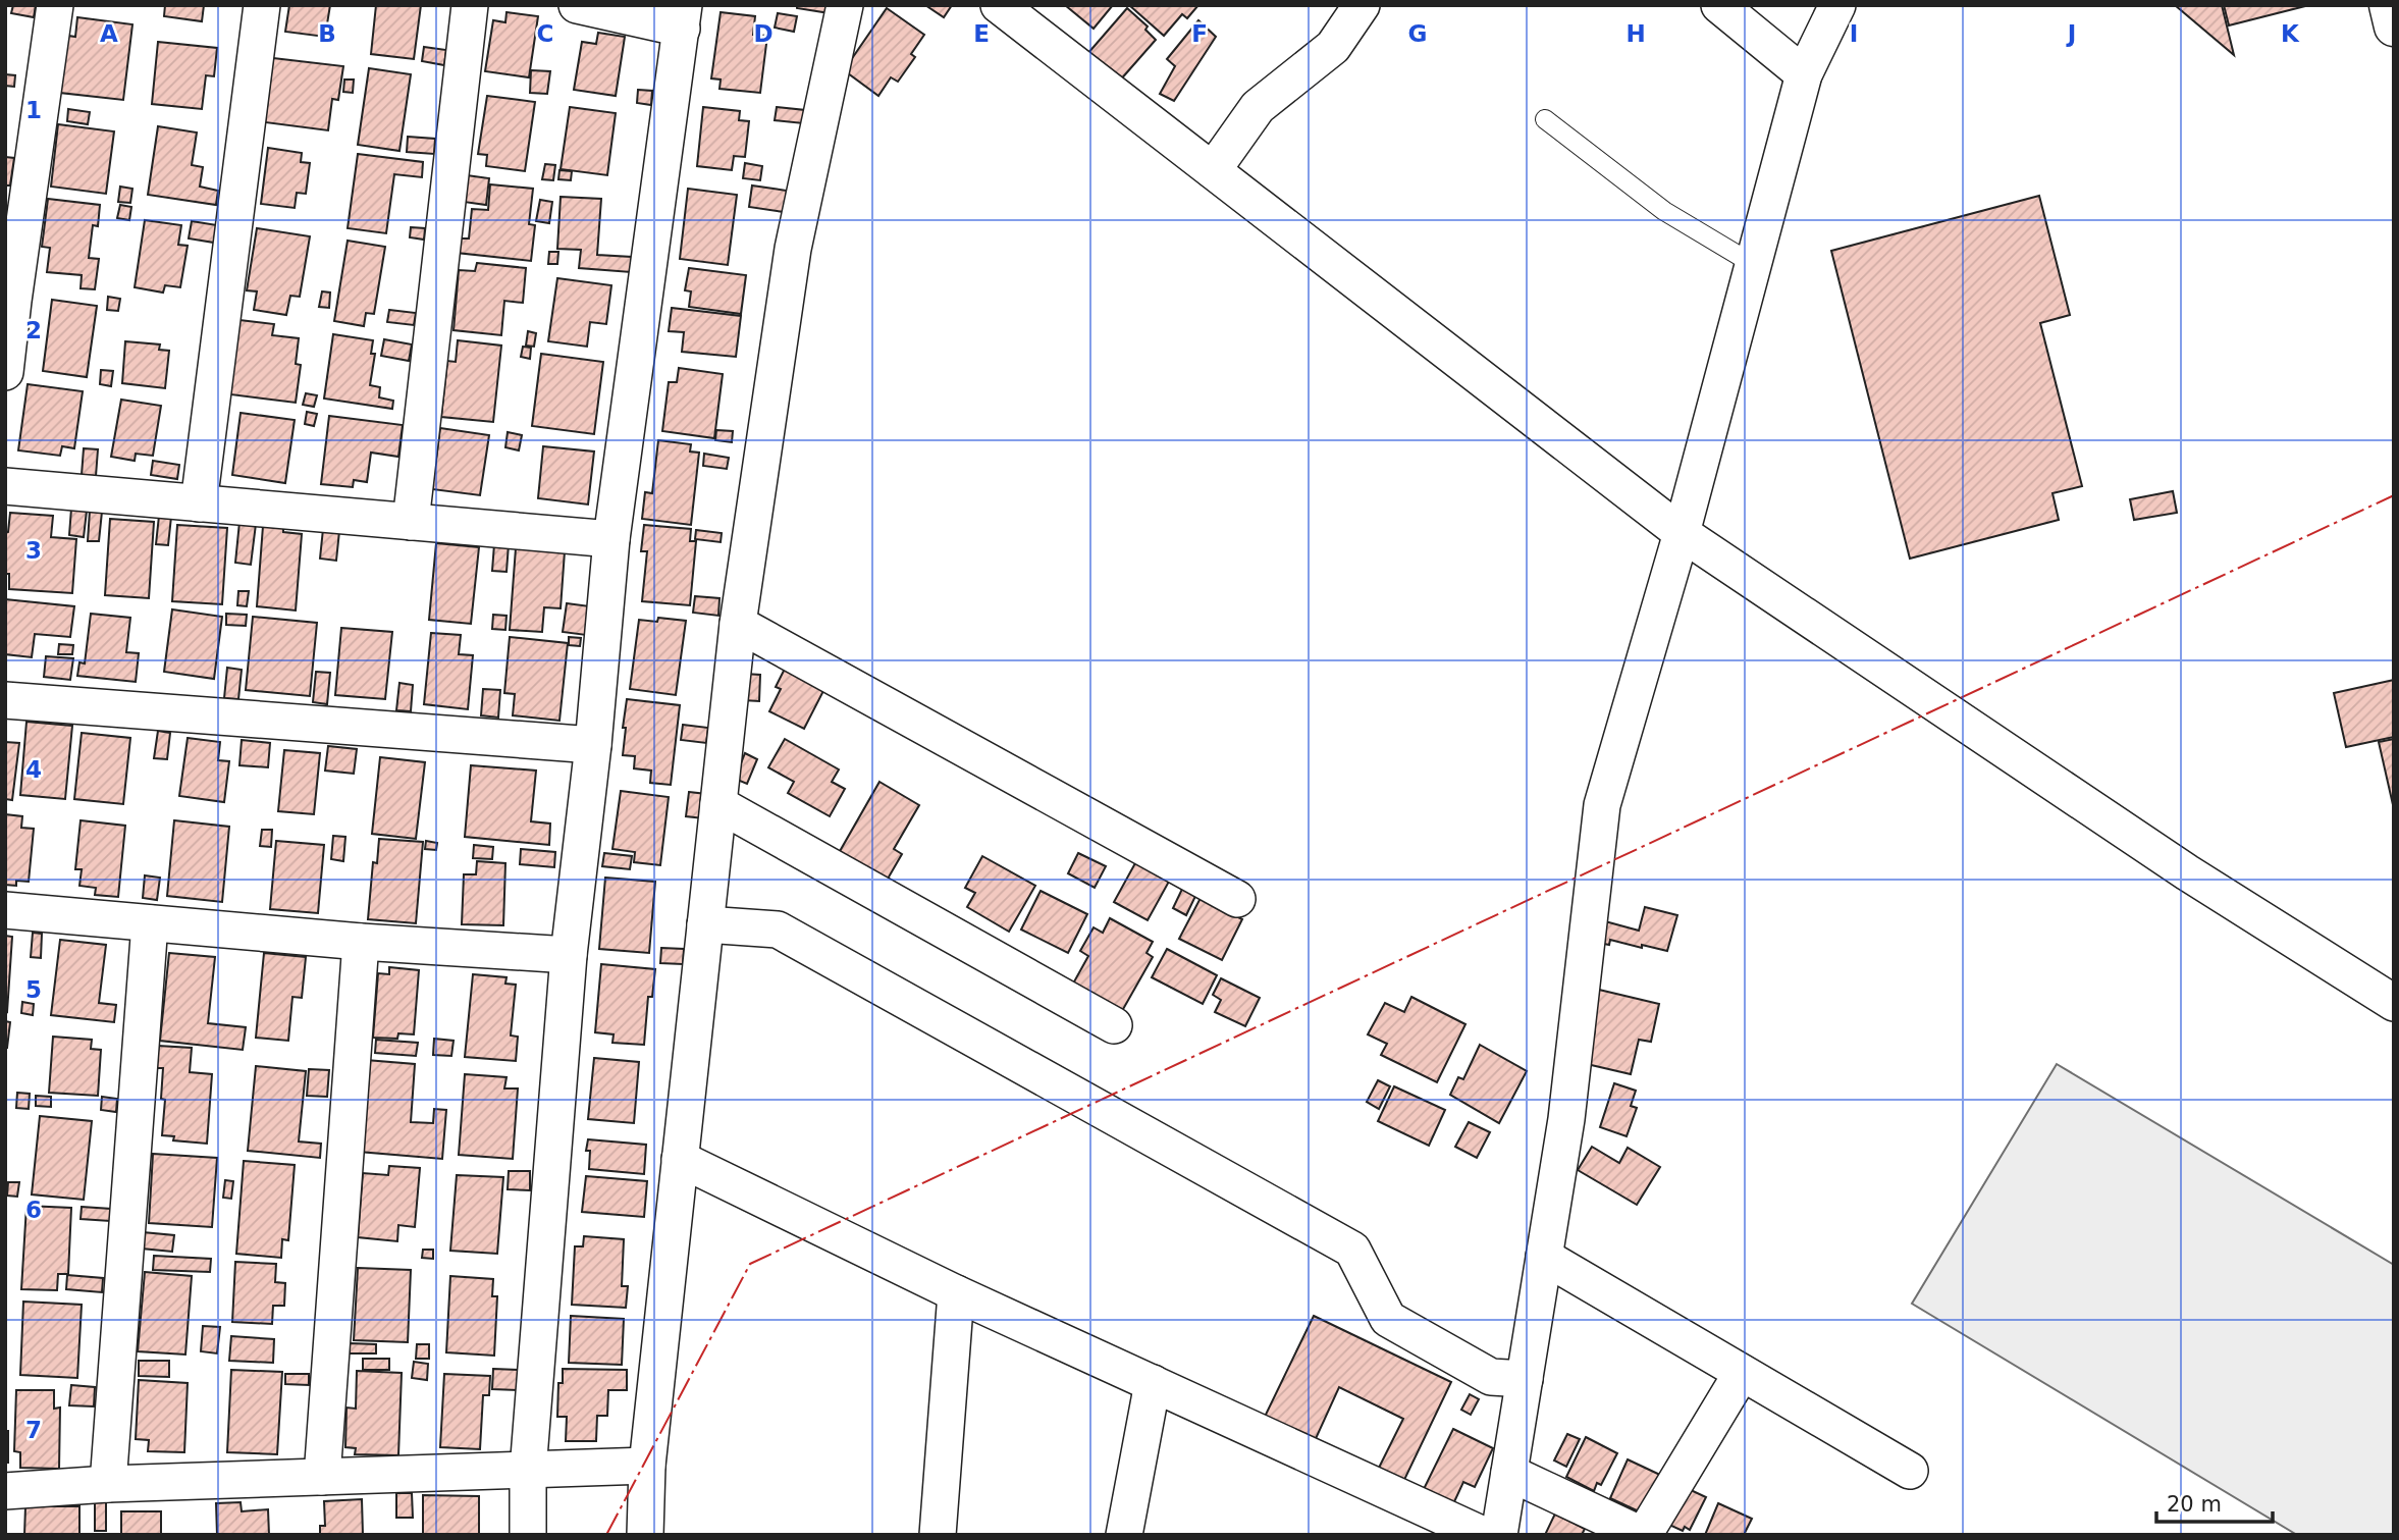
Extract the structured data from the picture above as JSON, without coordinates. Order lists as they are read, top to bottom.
{
  "scale_bar": "20 m",
  "grid": {
    "columns": [
      "A",
      "B",
      "C",
      "D",
      "E",
      "F",
      "G",
      "H",
      "I",
      "J",
      "K"
    ],
    "rows": [
      "1",
      "2",
      "3",
      "4",
      "5",
      "6",
      "7"
    ]
  }
}
